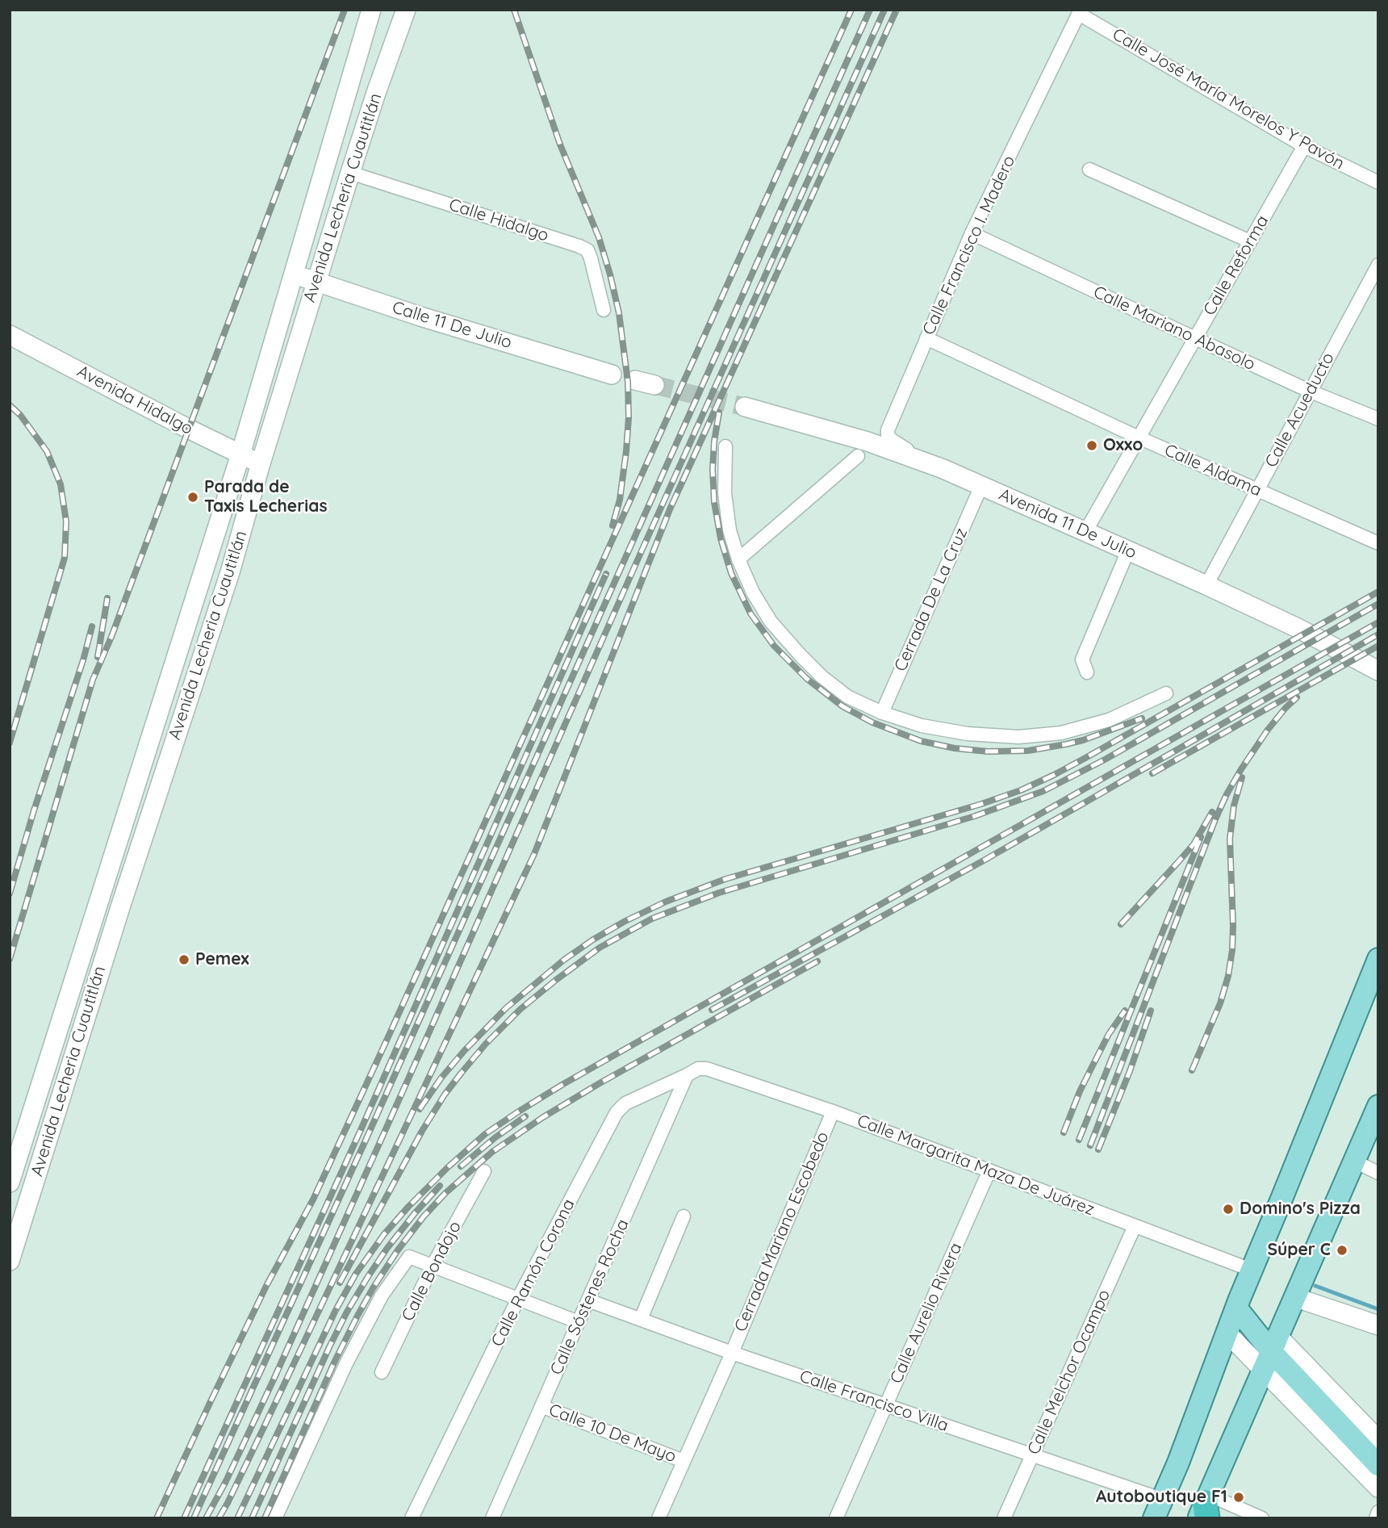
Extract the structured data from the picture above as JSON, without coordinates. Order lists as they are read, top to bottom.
{
  "streets": {
    "main road": [
      "Avenida Lecheria Cuautitlán",
      "Calle 11 De Julio",
      "Avenida Hidalgo",
      "Avenida 11 De Julio"
    ],
    "street": [
      "Calle José María Morelos Y Pavón",
      "Calle Hidalgo",
      "Calle Francisco I. Madero",
      "Calle Reforma",
      "Calle Mariano Abasolo",
      "Calle Acueducto",
      "Calle Aldama",
      "Cerrada De La Cruz",
      "Calle Margarita Maza De Juárez",
      "Cerrada Mariano Escobedo",
      "Calle Bondojo",
      "Calle Ramón Corona",
      "Calle Sóstenes Rocha",
      "Calle Aurelio Rivera",
      "Calle Melchor Ocampo",
      "Calle Francisco Villa",
      "Calle 10 De Mayo"
    ]
  },
  "crossings": [
    ["Calle José María Morelos Y Pavón", "Calle Francisco I. Madero"],
    ["Calle José María Morelos Y Pavón", "Calle Reforma"],
    ["Avenida Lecheria Cuautitlán", "Calle Hidalgo"],
    ["Avenida Lecheria Cuautitlán", "Calle 11 De Julio"],
    ["Avenida Lecheria Cuautitlán", "Avenida Hidalgo"],
    ["Calle Francisco I. Madero", "Calle Mariano Abasolo"],
    ["Calle Francisco I. Madero", "Calle Aldama"],
    ["Calle Francisco I. Madero", "Avenida 11 De Julio"],
    ["Calle Reforma", "Calle Mariano Abasolo"],
    ["Calle Reforma", "Calle Aldama"],
    ["Calle Reforma", "Avenida 11 De Julio"],
    ["Calle Mariano Abasolo", "Calle Acueducto"],
    ["Calle Acueducto", "Calle Aldama"],
    ["Calle Acueducto", "Avenida 11 De Julio"],
    ["Avenida 11 De Julio", "Cerrada De La Cruz"],
    ["Calle Margarita Maza De Juárez", "Cerrada Mariano Escobedo"],
    ["Calle Margarita Maza De Juárez", "Calle Ramón Corona"],
    ["Calle Margarita Maza De Juárez", "Calle Sóstenes Rocha"],
    ["Calle Margarita Maza De Juárez", "Calle Aurelio Rivera"],
    ["Calle Margarita Maza De Juárez", "Calle Melchor Ocampo"],
    ["Cerrada Mariano Escobedo", "Calle Francisco Villa"],
    ["Calle Ramón Corona", "Calle Sóstenes Rocha"],
    ["Calle Sóstenes Rocha", "Calle Francisco Villa"],
    ["Calle Sóstenes Rocha", "Calle 10 De Mayo"],
    ["Calle Aurelio Rivera", "Calle Francisco Villa"],
    ["Calle Melchor Ocampo", "Calle Francisco Villa"]
  ],
  "places": [
    "Oxxo",
    "Parada de Taxis Lecherias",
    "Pemex",
    "Domino's Pizza",
    "Súper C",
    "Autoboutique F1"
  ]
}
